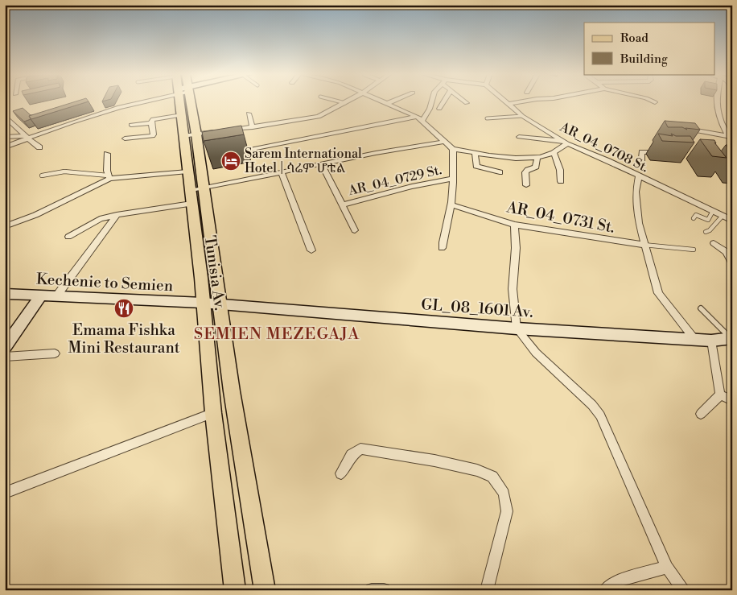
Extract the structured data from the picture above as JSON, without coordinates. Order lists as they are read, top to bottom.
{
  "streets": {
    "main road": ["Tunisia Av.", "Kechenie to Semien", "GL_08_1601 Av."],
    "street": ["AR_04_0708 St.", "AR_04_0729 St.", "AR_04_0731 St."]
  },
  "crossings": [
    ["Tunisia Av.", "Kechenie to Semien"],
    ["Tunisia Av.", "GL_08_1601 Av."],
    ["Kechenie to Semien", "GL_08_1601 Av."]
  ],
  "districts": ["SEMIEN MEZEGAJA"],
  "places": {
    "hotel": ["Sarem International Hotel | ሳሬም ሆቴል"],
    "restaurant": ["Emama Fishka Mini Restaurant"]
  },
  "legend": ["Road", "Building"]
}
